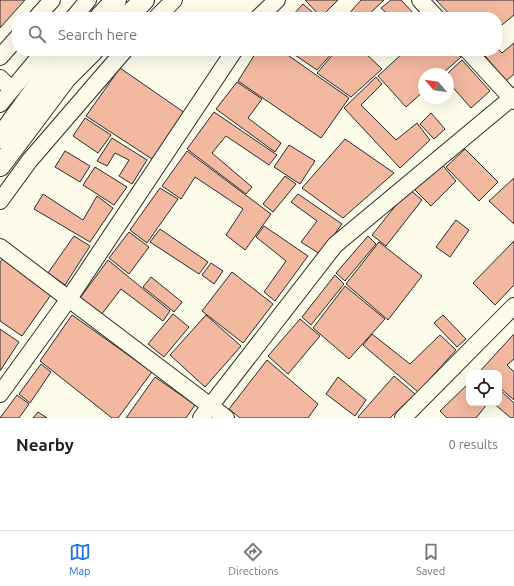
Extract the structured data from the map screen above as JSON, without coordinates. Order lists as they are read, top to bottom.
{
  "north": "top left",
  "page": {
    "search": "Search here",
    "heading": ["Nearby", "0 results"],
    "nav": ["Map", "Directions", "Saved"]
  }
}
